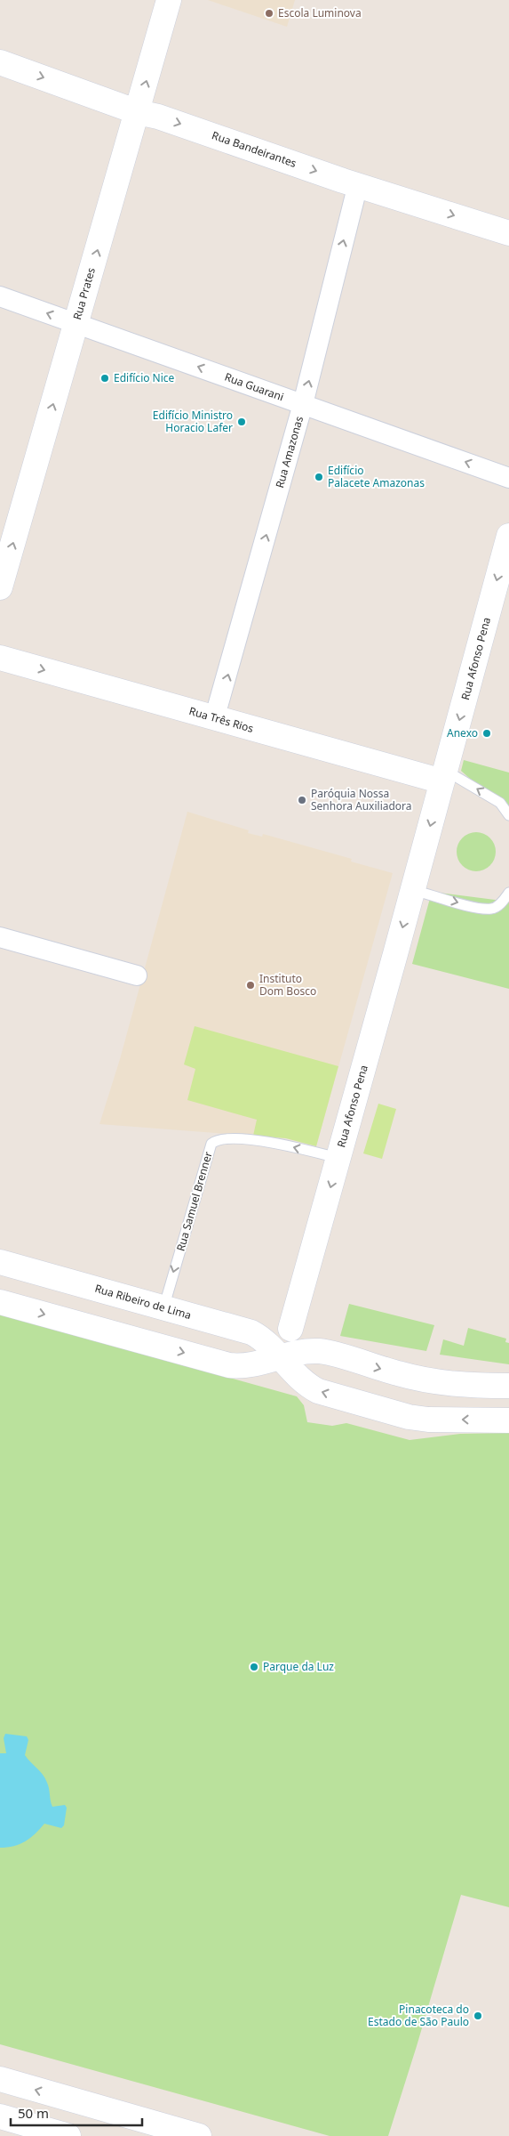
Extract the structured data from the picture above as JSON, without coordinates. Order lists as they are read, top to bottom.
{
  "streets": {
    "street": [
      "Rua Bandeirantes",
      "Rua Prates",
      "Rua Guarani",
      "Rua Amazonas",
      "Rua Afonso Pena",
      "Rua Três Rios",
      "Rua Ribeiro de Lima"
    ],
    "lane": ["Rua Samuel Brenner"]
  },
  "crossings": [
    ["Rua Bandeirantes", "Rua Prates"],
    ["Rua Bandeirantes", "Rua Amazonas"],
    ["Rua Prates", "Rua Guarani"],
    ["Rua Guarani", "Rua Amazonas"],
    ["Rua Amazonas", "Rua Três Rios"],
    ["Rua Afonso Pena", "Rua Três Rios"],
    ["Rua Afonso Pena", "Rua Samuel Brenner"],
    ["Rua Samuel Brenner", "Rua Ribeiro de Lima"]
  ],
  "one_way": [
    "Rua Bandeirantes",
    "Rua Prates",
    "Rua Guarani",
    "Rua Amazonas",
    "Rua Afonso Pena",
    "Rua Três Rios"
  ],
  "places": [
    "Escola Luminova",
    "Edifício Nice",
    "Edifício Ministro Horacio Lafer",
    "Edifício Palacete Amazonas",
    "Anexo",
    "Paróquia Nossa Senhora Auxiliadora",
    "Instituto Dom Bosco",
    "Parque da Luz",
    "Pinacoteca do Estado de São Paulo"
  ],
  "scale_bar": "50 m"
}
